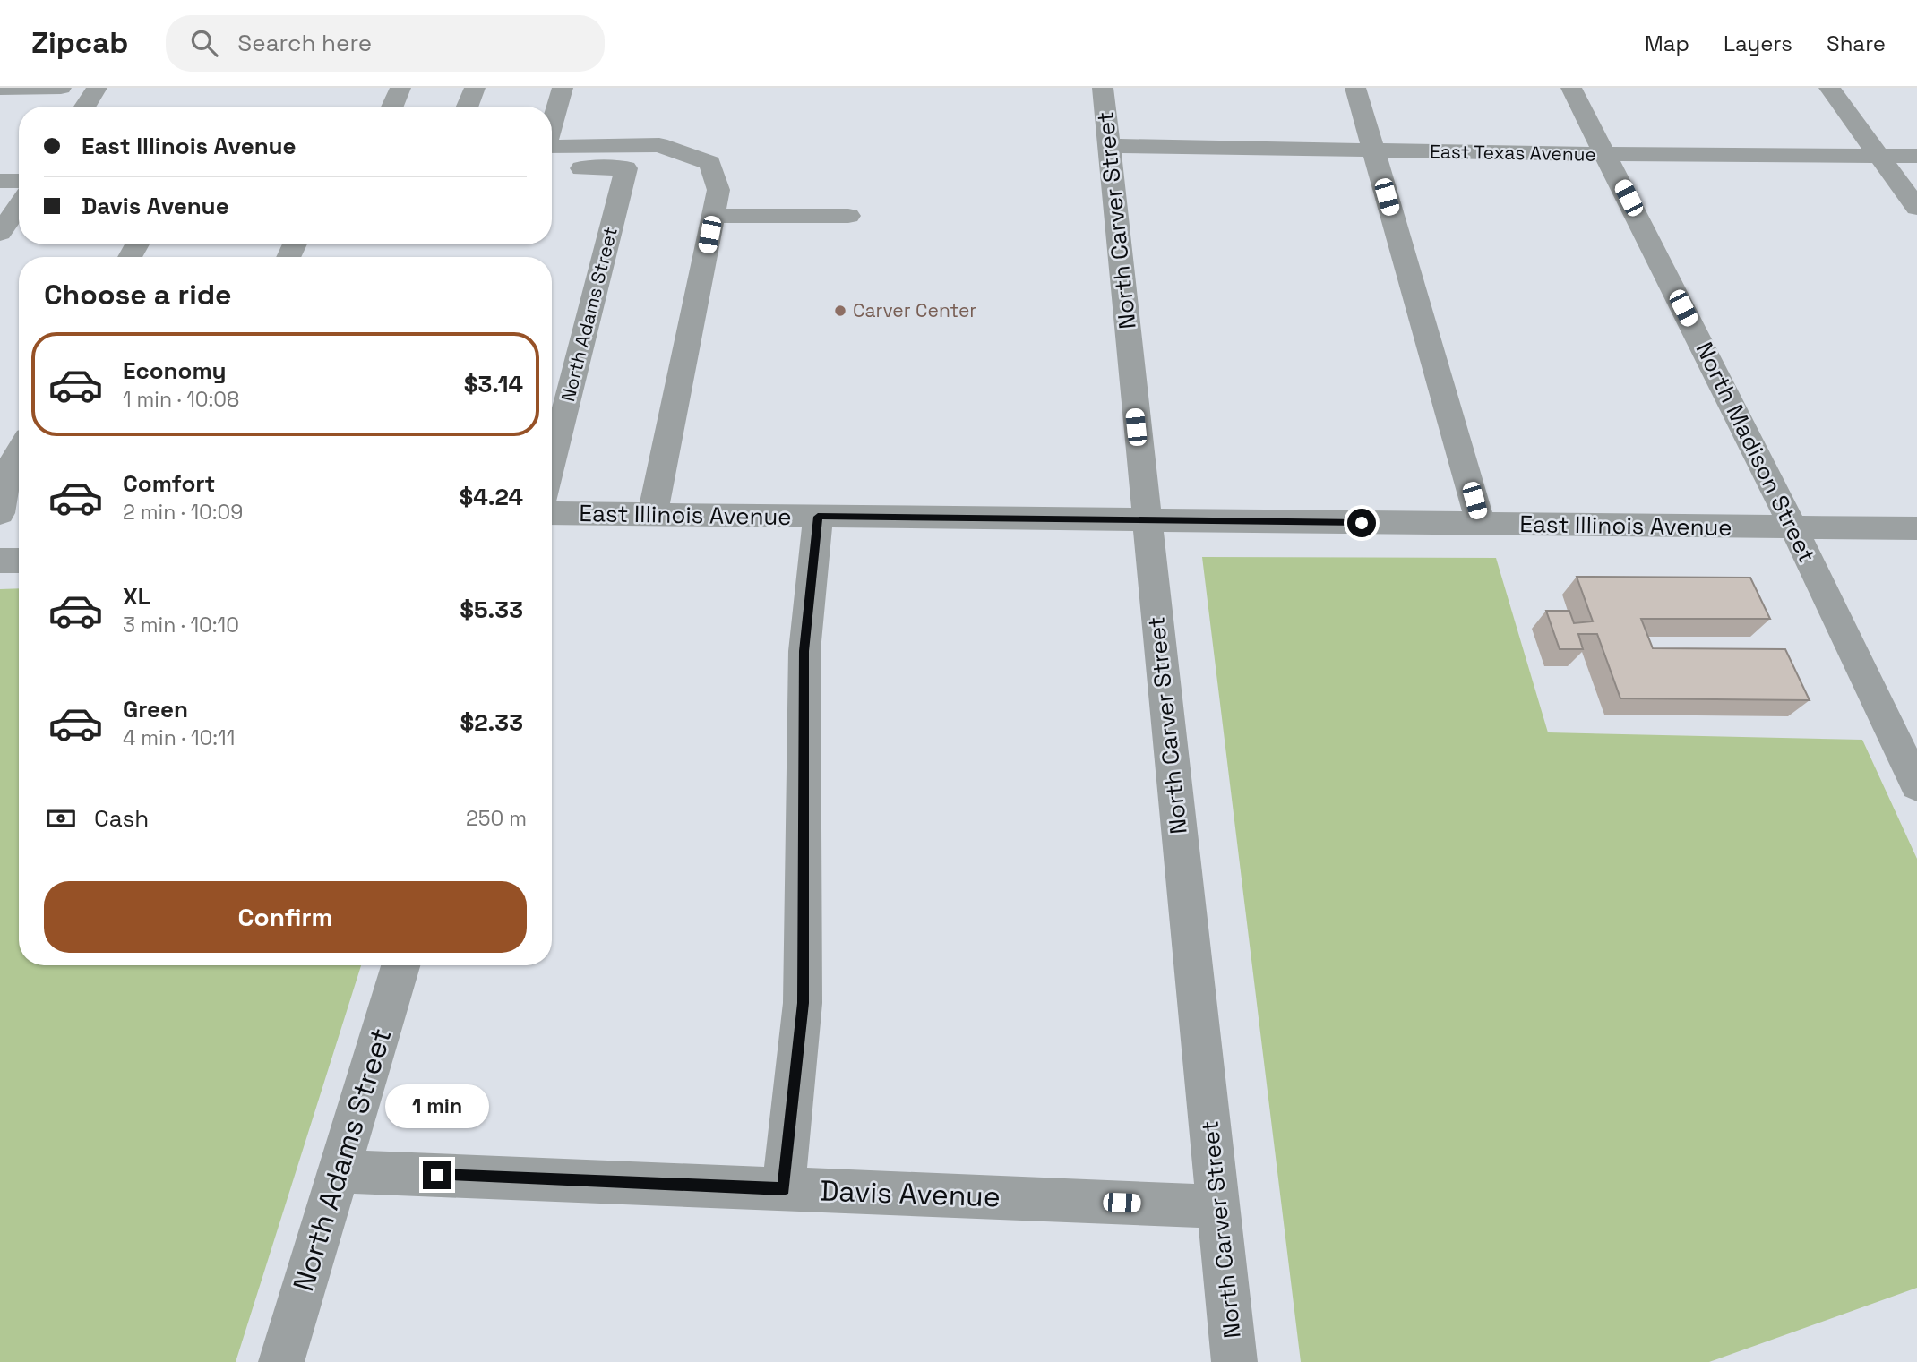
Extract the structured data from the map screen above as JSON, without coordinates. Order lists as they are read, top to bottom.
{
  "streets": {
    "street": [
      "East Texas Avenue",
      "North Carver Street",
      "North Adams Street",
      "North Madison Street",
      "East Illinois Avenue",
      "Davis Avenue"
    ]
  },
  "crossings": [
    ["East Texas Avenue", "North Carver Street"],
    ["East Texas Avenue", "North Madison Street"],
    ["North Carver Street", "East Illinois Avenue"],
    ["North Carver Street", "Davis Avenue"],
    ["North Adams Street", "Davis Avenue"],
    ["North Madison Street", "East Illinois Avenue"]
  ],
  "places": ["Carver Center"],
  "page": {
    "header": "Zipcab",
    "search": "Search here",
    "nav": ["Map", "Layers", "Share"],
    "banner": ["East Illinois Avenue", "Davis Avenue"],
    "heading": "Choose a ride",
    "list": [
      {
        "name": "Economy",
        "note": "1 min · 10:08",
        "value": "$3.14"
      },
      {
        "name": "Comfort",
        "note": "2 min · 10:09",
        "value": "$4.24"
      },
      {
        "name": "XL",
        "note": "3 min · 10:10",
        "value": "$5.33"
      },
      {
        "name": "Green",
        "note": "4 min · 10:11",
        "value": "$2.33"
      }
    ],
    "pay": ["Cash", "250 m"],
    "buttons": "Confirm",
    "bubble": "1 min"
  }
}
